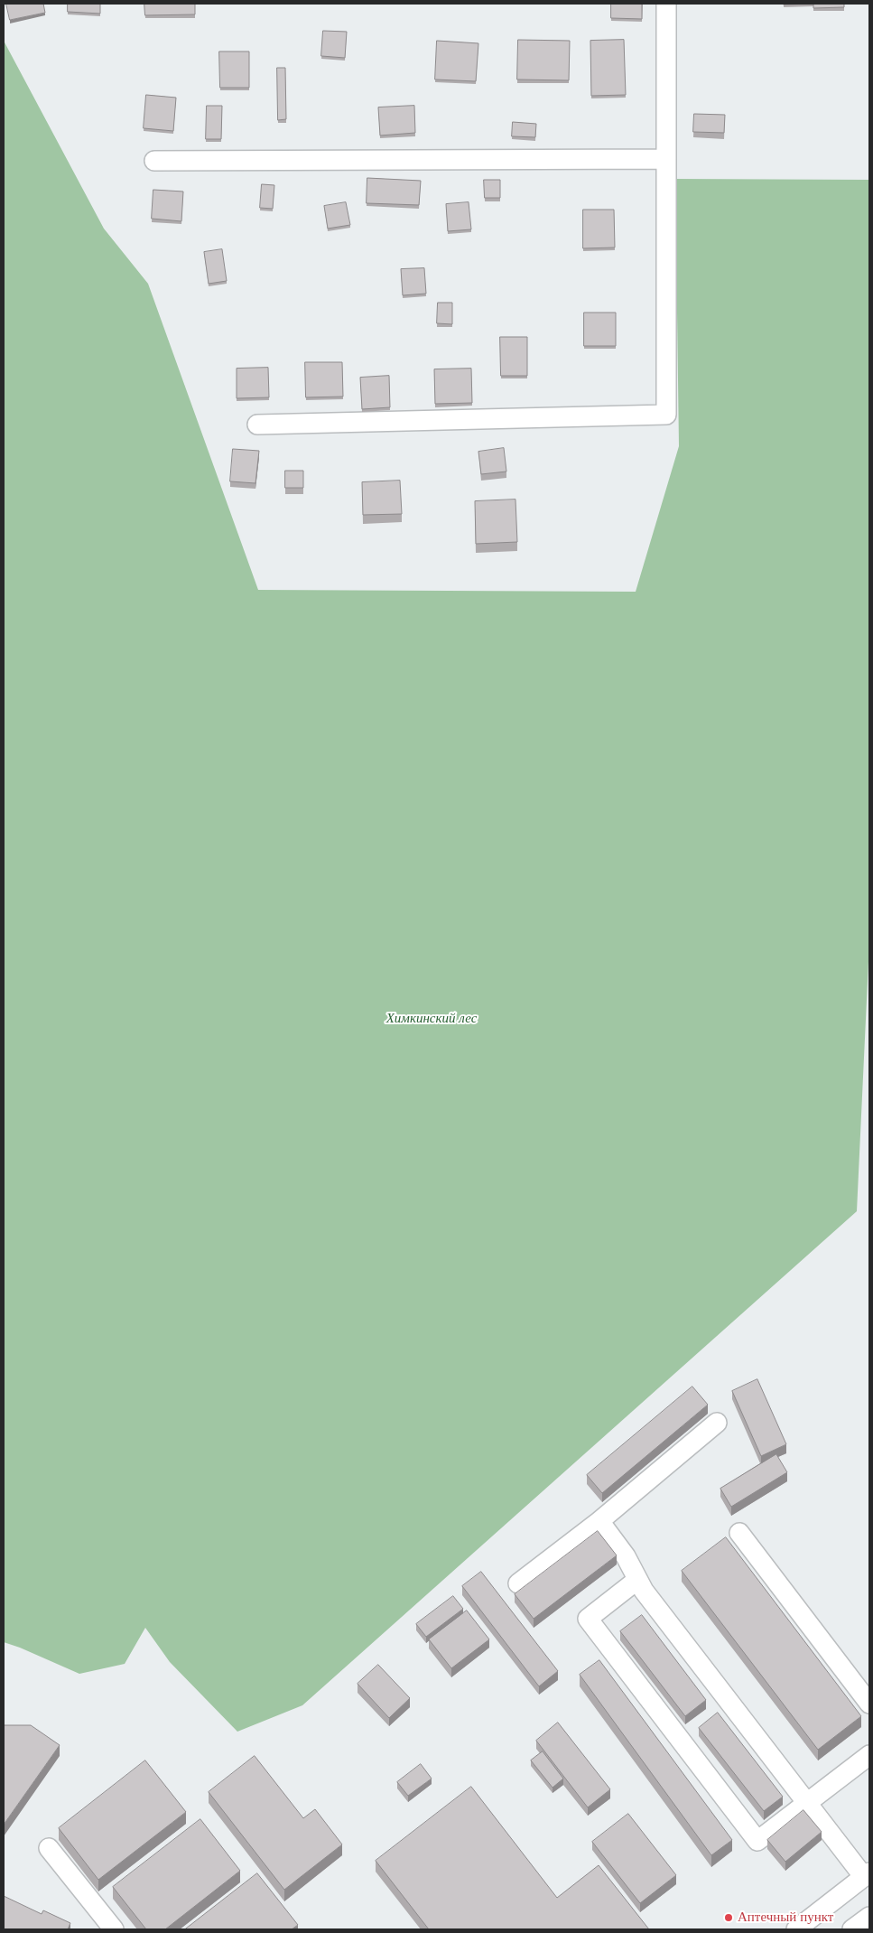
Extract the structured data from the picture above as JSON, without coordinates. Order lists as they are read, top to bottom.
{
  "parks": ["Химкинский лес"],
  "places": ["Аптечный пункт"]
}
